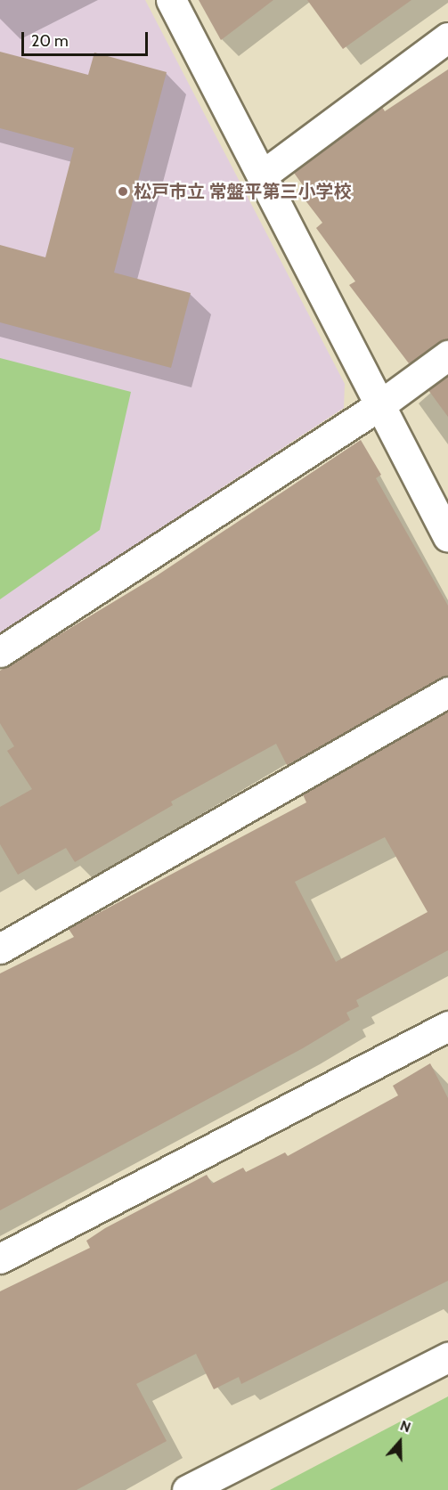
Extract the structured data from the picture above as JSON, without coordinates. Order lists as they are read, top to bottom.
{
  "places": ["松戸市立 常盤平第三小学校"],
  "scale_bar": "20 m",
  "north": "top"
}
